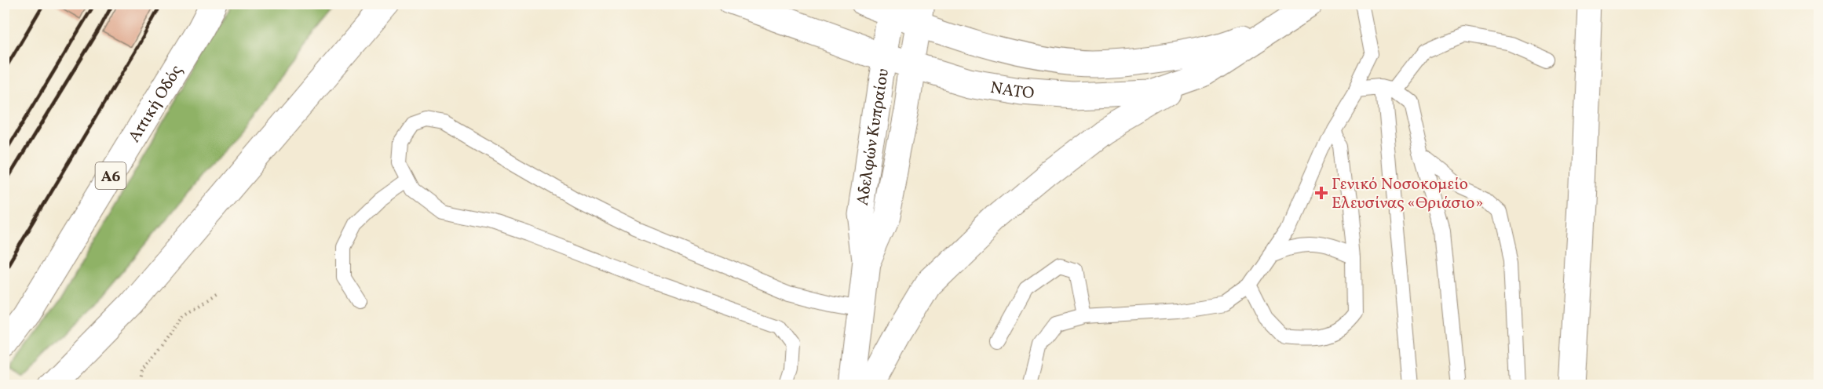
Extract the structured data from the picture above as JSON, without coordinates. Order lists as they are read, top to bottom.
{
  "streets": {
    "main road": [
      "ΝΑΤΟ",
      "Αττική Οδός",
      "Αδελφών Κυπραίου",
      "Α6"
    ]
  },
  "crossings": [
    ["ΝΑΤΟ", "Αδελφών Κυπραίου"]
  ],
  "places": {
    "health": ["Γενικό Νοσοκομείο Ελευσίνας «Θριάσιο»"]
  }
}
